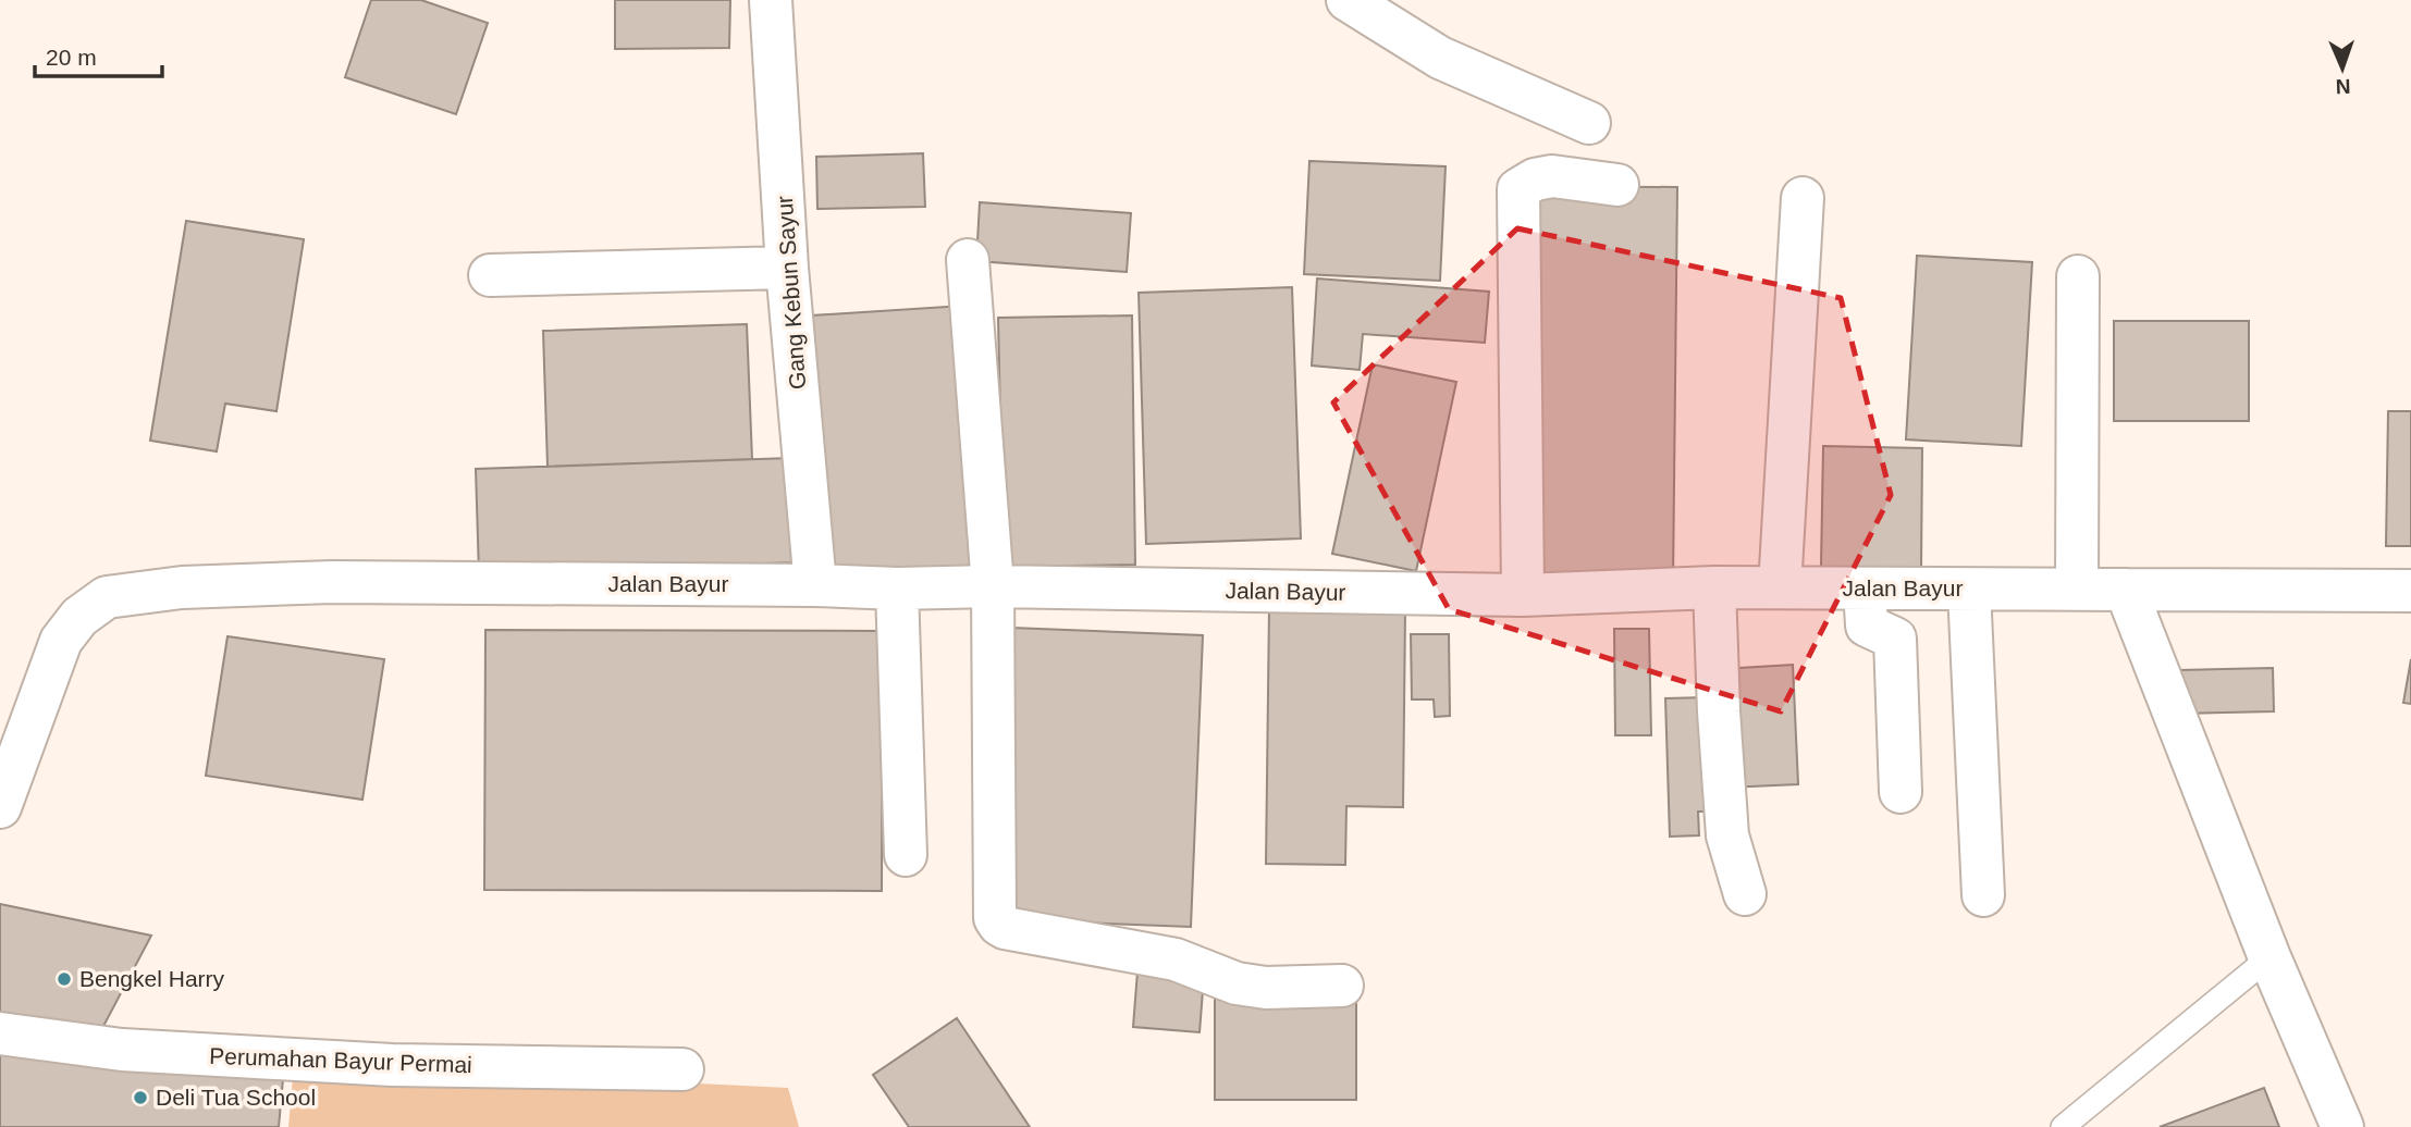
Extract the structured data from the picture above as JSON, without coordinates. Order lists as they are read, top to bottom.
{
  "streets": {
    "street": ["Gang Kebun Sayur", "Jalan Bayur", "Perumahan Bayur Permai"]
  },
  "crossings": [
    ["Gang Kebun Sayur", "Jalan Bayur"]
  ],
  "places": ["Bengkel Harry", "Deli Tua School"],
  "scale_bar": "20 m",
  "north": "bottom"
}
